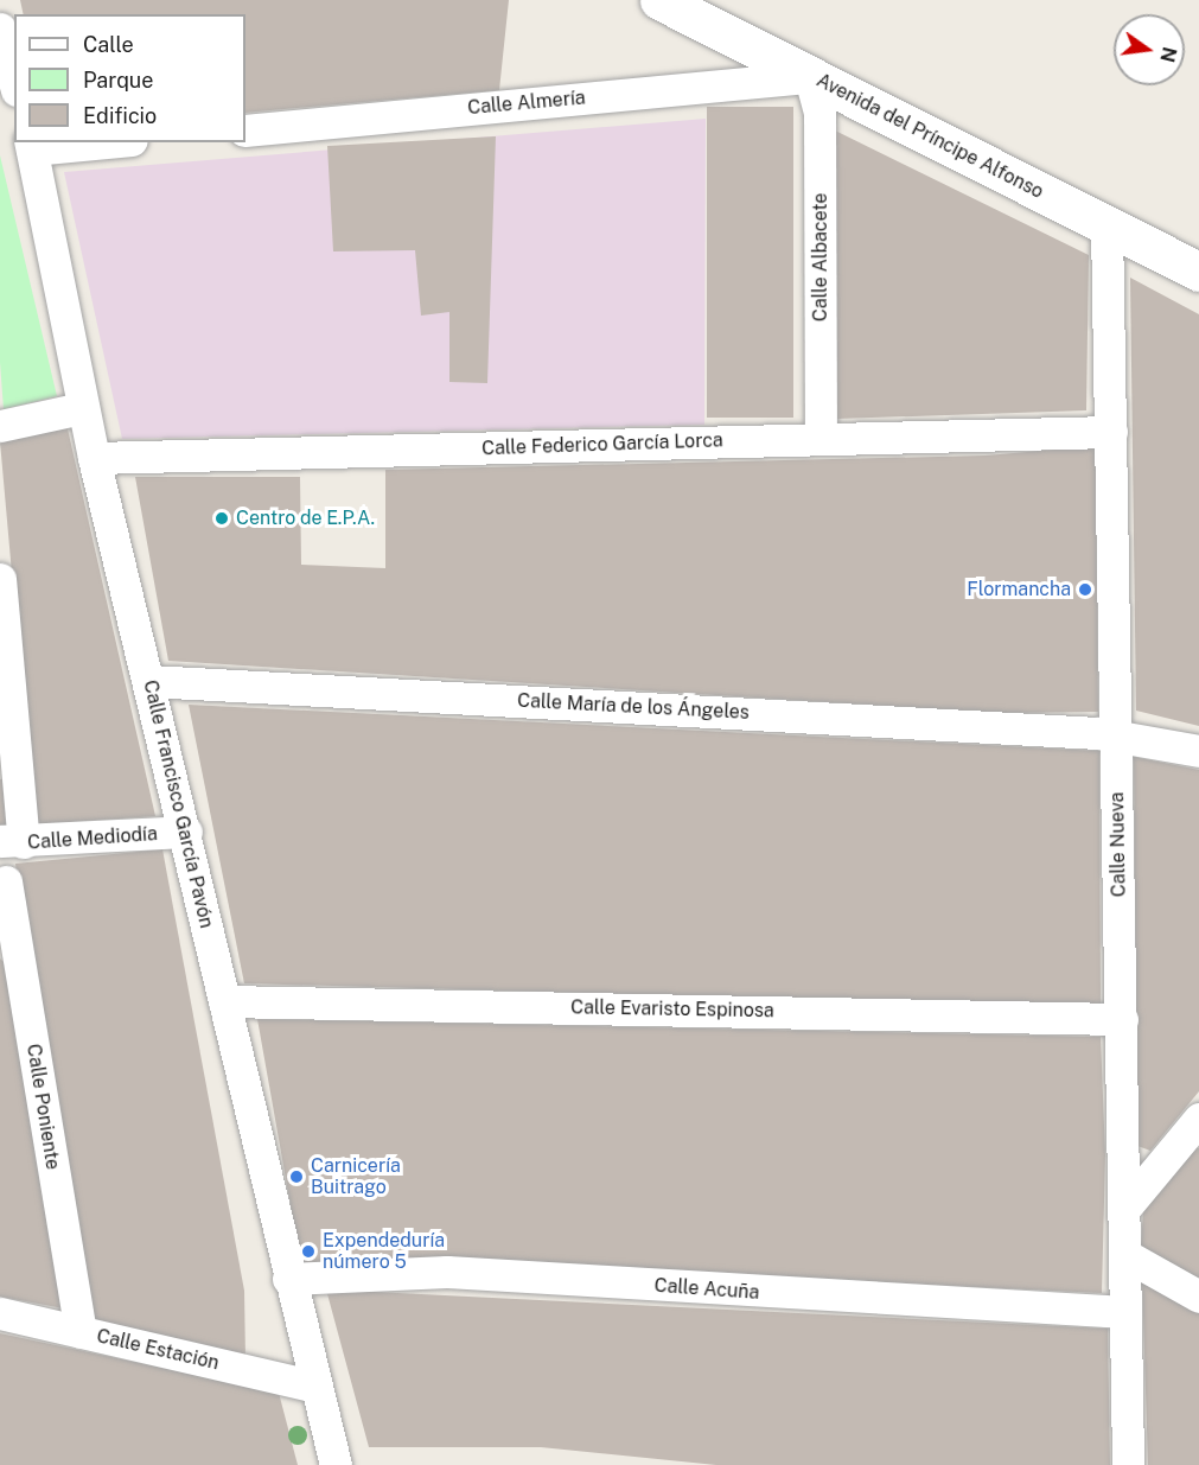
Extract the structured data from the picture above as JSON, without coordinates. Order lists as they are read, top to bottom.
{
  "streets": {
    "street": [
      "Calle Almería",
      "Avenida del Príncipe Alfonso",
      "Calle Albacete",
      "Calle Federico García Lorca",
      "Calle María de los Ángeles",
      "Calle Francisco García Pavón",
      "Calle Mediodía",
      "Calle Nueva",
      "Calle Evaristo Espinosa",
      "Calle Poniente",
      "Calle Acuña",
      "Calle Estación"
    ]
  },
  "crossings": [
    ["Calle Almería", "Avenida del Príncipe Alfonso"],
    ["Calle Almería", "Calle Albacete"],
    ["Avenida del Príncipe Alfonso", "Calle Albacete"],
    ["Avenida del Príncipe Alfonso", "Calle Nueva"],
    ["Calle Albacete", "Calle Federico García Lorca"],
    ["Calle Federico García Lorca", "Calle Francisco García Pavón"],
    ["Calle Federico García Lorca", "Calle Nueva"],
    ["Calle María de los Ángeles", "Calle Francisco García Pavón"],
    ["Calle María de los Ángeles", "Calle Nueva"],
    ["Calle Francisco García Pavón", "Calle Mediodía"],
    ["Calle Francisco García Pavón", "Calle Evaristo Espinosa"],
    ["Calle Francisco García Pavón", "Calle Acuña"],
    ["Calle Francisco García Pavón", "Calle Estación"],
    ["Calle Nueva", "Calle Evaristo Espinosa"],
    ["Calle Nueva", "Calle Acuña"],
    ["Calle Poniente", "Calle Estación"]
  ],
  "places": [
    "Centro de E.P.A.",
    "Flormancha",
    "Carnicería Buitrago",
    "Expendeduría número 5"
  ],
  "legend": ["Calle", "Parque", "Edificio"],
  "north": "right"
}
